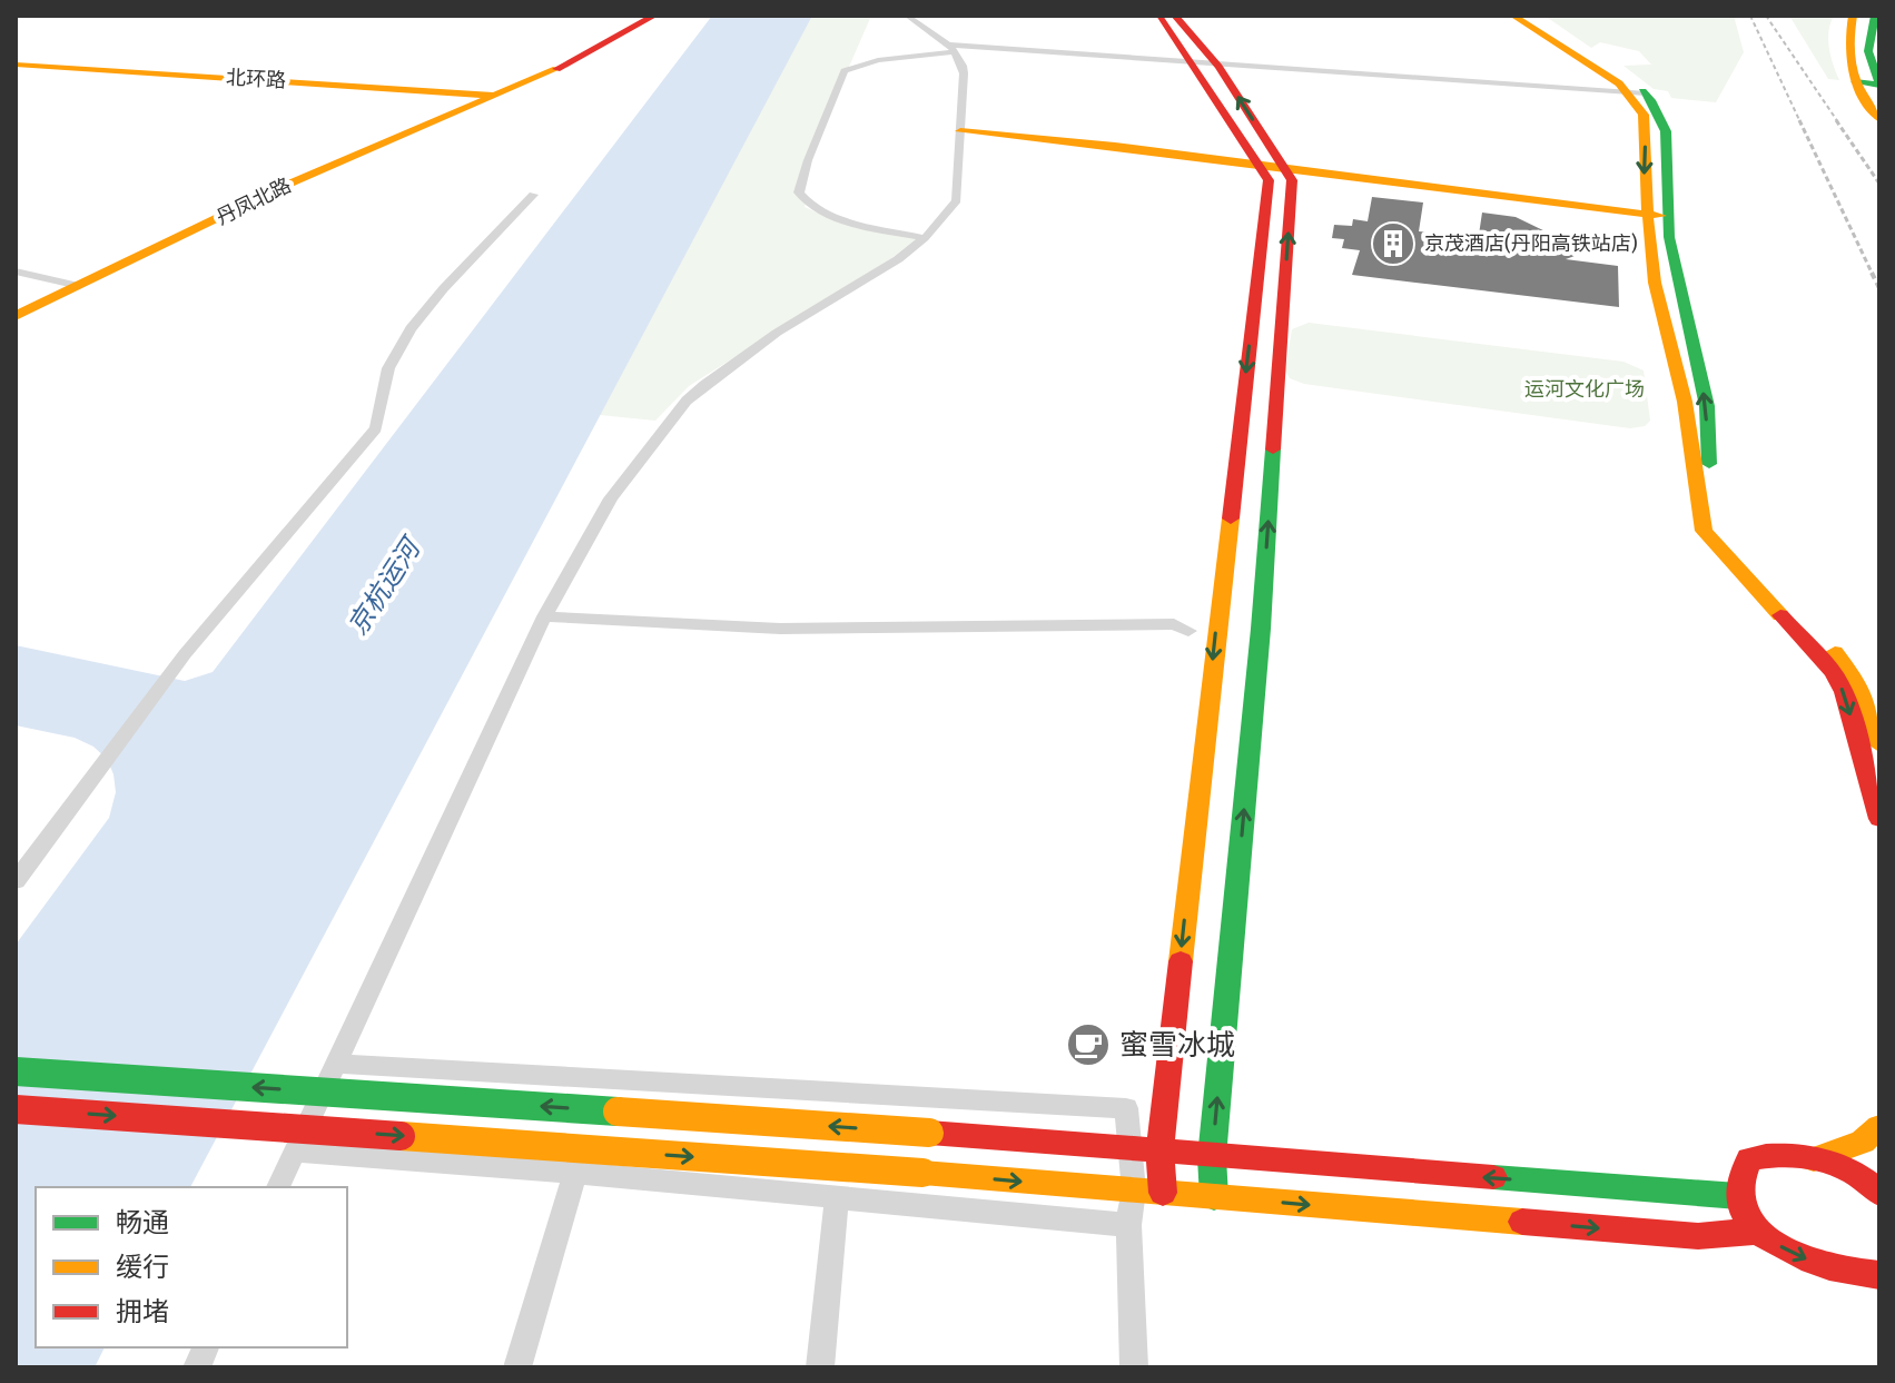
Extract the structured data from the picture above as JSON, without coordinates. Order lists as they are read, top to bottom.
{
  "streets": {
    "street": ["北环路", "丹凤北路"]
  },
  "crossings": [
    ["北环路", "丹凤北路"]
  ],
  "water": ["京杭运河"],
  "parks": ["运河文化广场"],
  "places": {
    "building": ["京茂酒店(丹阳高铁站店)"],
    "cafe": ["蜜雪冰城"]
  },
  "legend": ["畅通", "缓行", "拥堵"]
}
